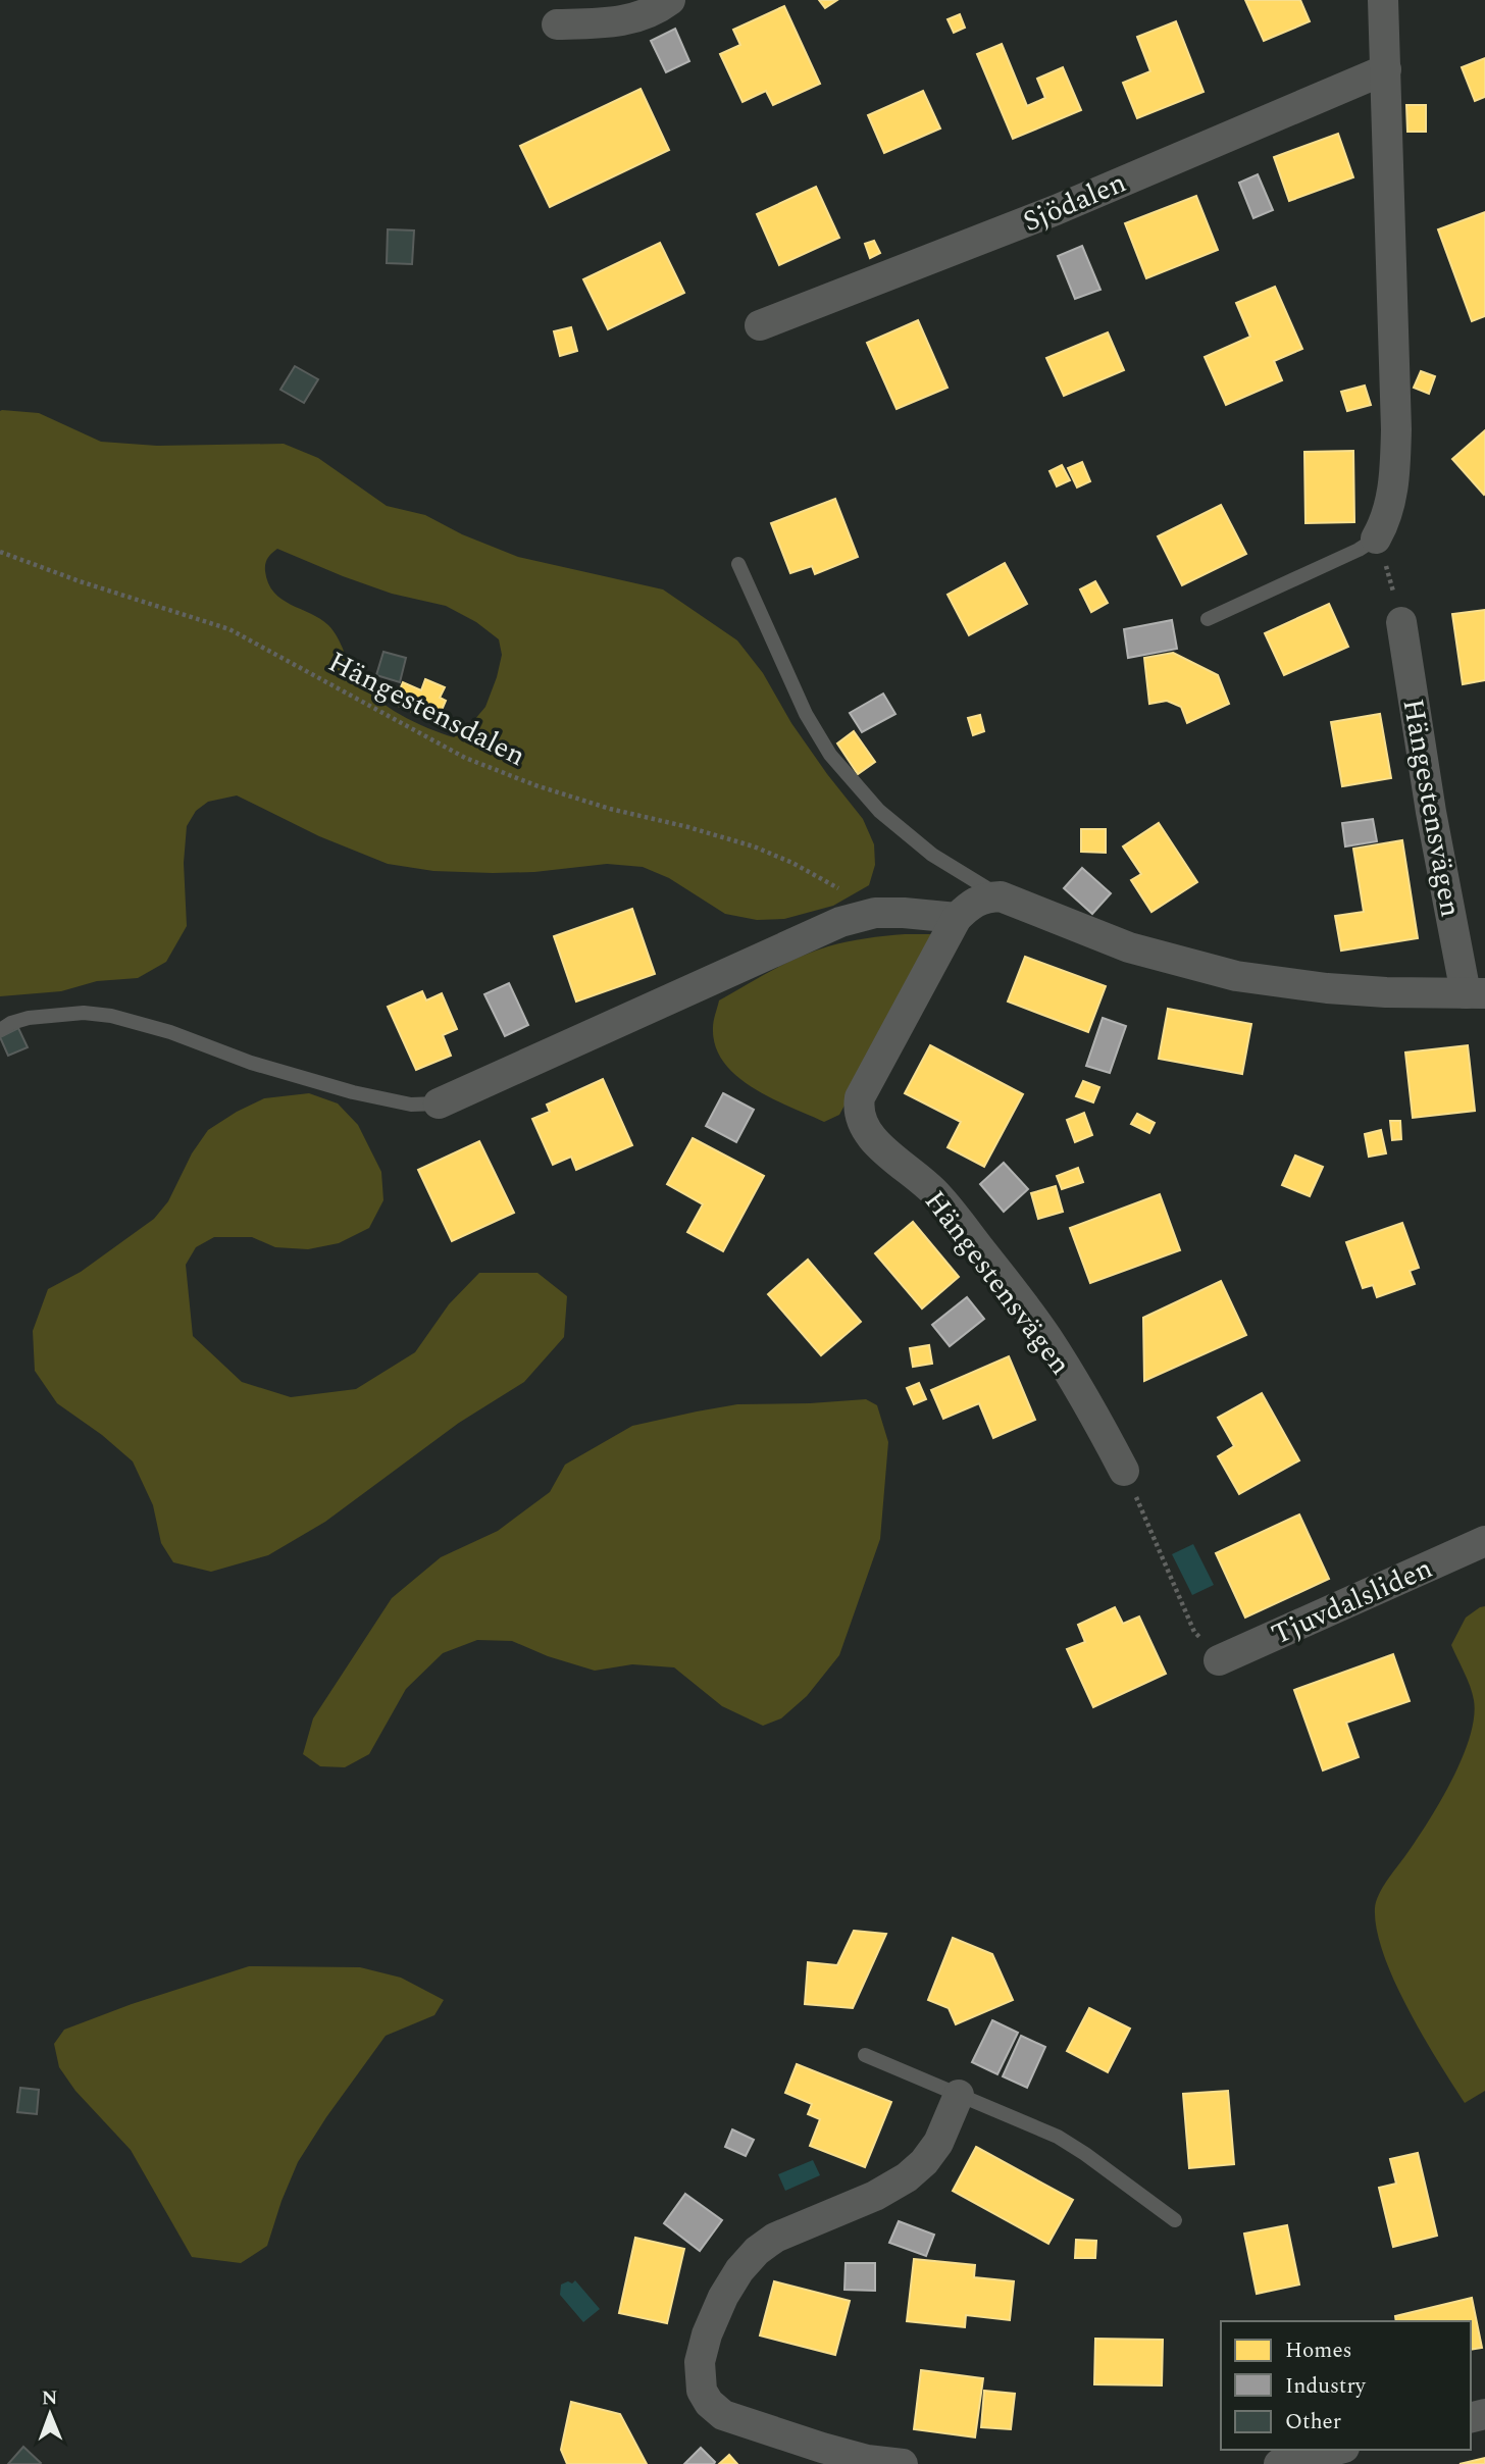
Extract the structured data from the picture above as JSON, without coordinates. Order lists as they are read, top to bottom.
{
  "streets": {
    "street": ["Sjödalen", "Hängestensvägen", "Tjuvdalsliden"],
    "path": ["Hängestensdalen"]
  },
  "legend": ["Homes", "Industry", "Other"],
  "north": "top"
}
